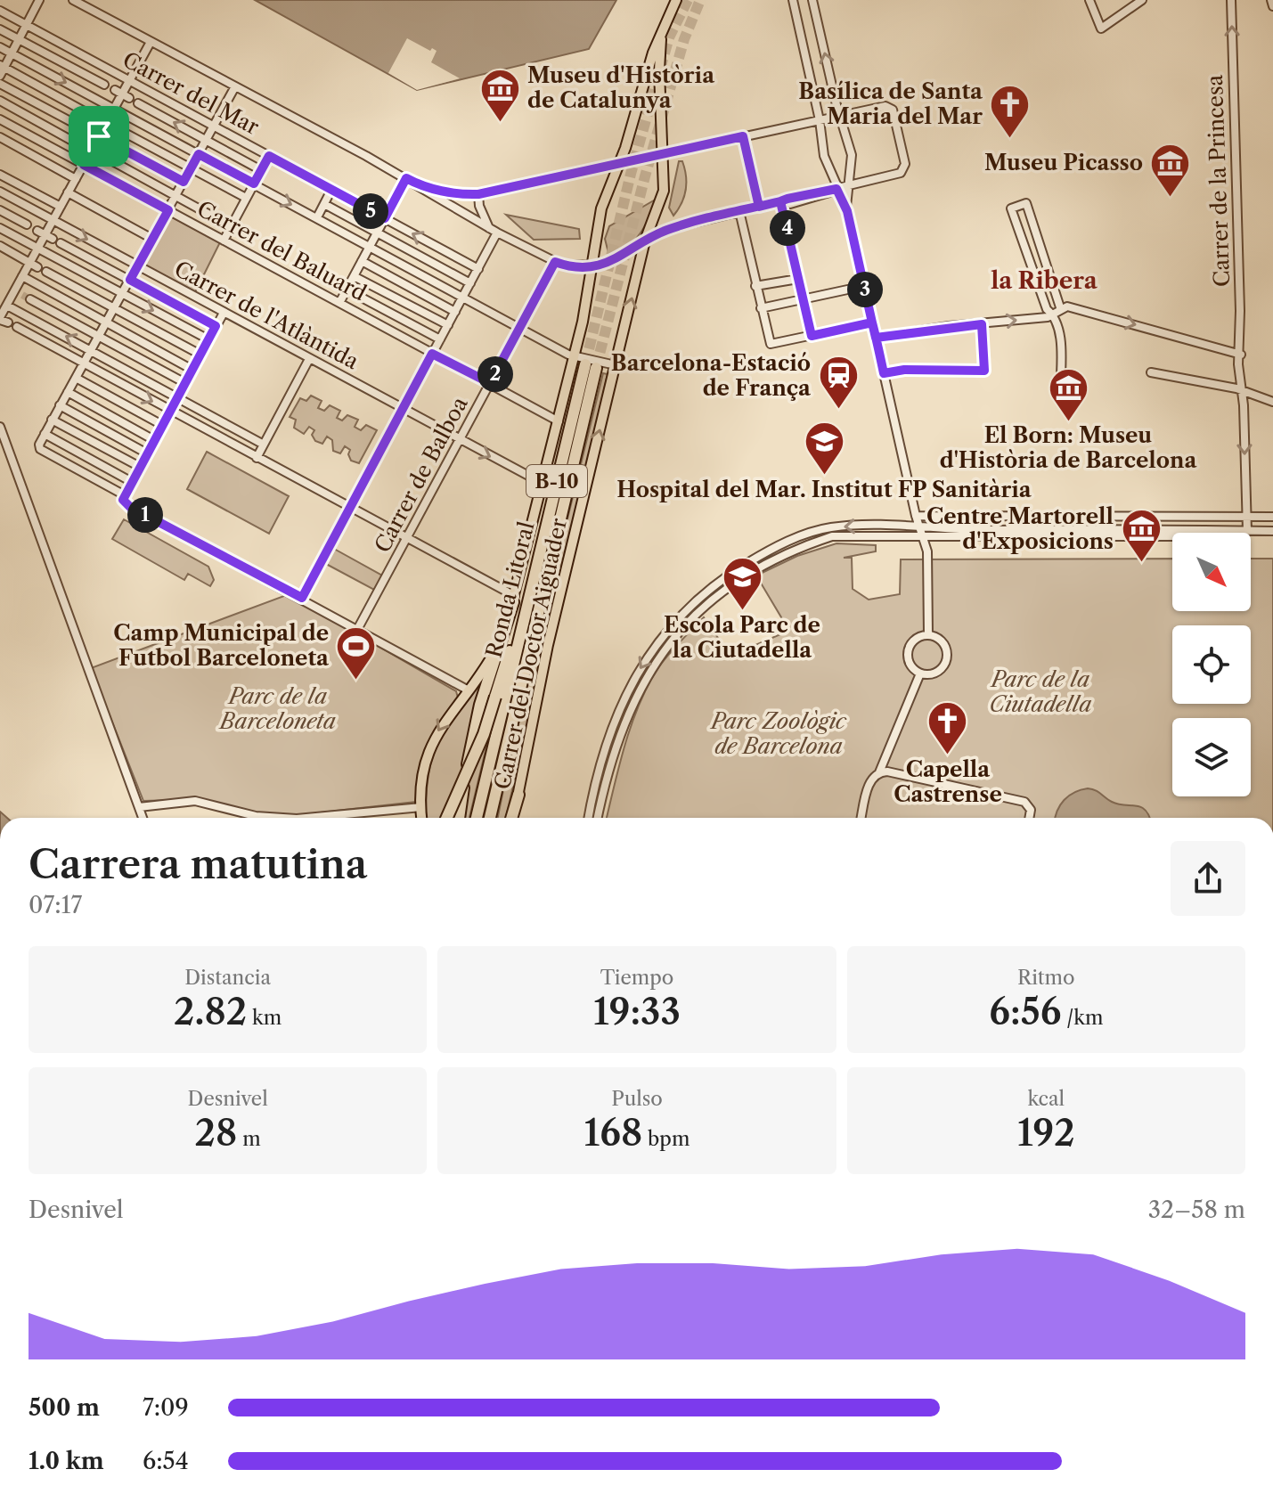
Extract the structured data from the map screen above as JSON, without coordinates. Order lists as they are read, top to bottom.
{
  "streets": {
    "highway": ["B-10", "Ronda Litoral"],
    "main road": ["Carrer del Doctor Aiguader"],
    "street": [
      "Carrer del Mar",
      "Carrer de la Princesa",
      "Carrer del Baluard",
      "Carrer de l'Atlàntida",
      "Carrer de Balboa"
    ]
  },
  "crossings": [
    ["Carrer del Baluard", "Carrer de Balboa"],
    ["Carrer del Baluard", "Carrer del Doctor Aiguader"],
    ["Carrer de l'Atlàntida", "Carrer de Balboa"],
    ["Carrer de l'Atlàntida", "Carrer del Doctor Aiguader"]
  ],
  "districts": ["la Ribera"],
  "parks": ["Parc de la Ciutadella", "Parc de la Barceloneta", "Parc Zoològic de Barcelona"],
  "places": {
    "museum": [
      "Museu d'Història de Catalunya",
      "Museu Picasso",
      "El Born: Museu d'Història de Barcelona",
      "Centre Martorell d'Exposicions"
    ],
    "church": ["Basílica de Santa Maria del Mar", "Capella Castrense"],
    "station": ["Barcelona-Estació de França"],
    "school or university": ["Hospital del Mar. Institut FP Sanitària", "Escola Parc de la Ciutadella"],
    "sports": ["Camp Municipal de Futbol Barceloneta"]
  },
  "north": "bottom right",
  "page": {
    "pins": [
      "5",
      "4",
      "3",
      "2",
      "1"
    ],
    "heading": ["Carrera matutina", "07:17"],
    "stats": [
      ["Distancia", "2.82 km"],
      ["Tiempo", "19:33"],
      ["Ritmo", "6:56 /km"],
      ["Desnivel", "28 m"],
      ["Pulso", "168 bpm"],
      ["kcal", "192"]
    ],
    "chart": ["Desnivel", "32–58 m"],
    "list": [
      {
        "name": "500 m",
        "note": "7:09"
      },
      {
        "name": "1.0 km",
        "note": "6:54"
      }
    ]
  }
}
